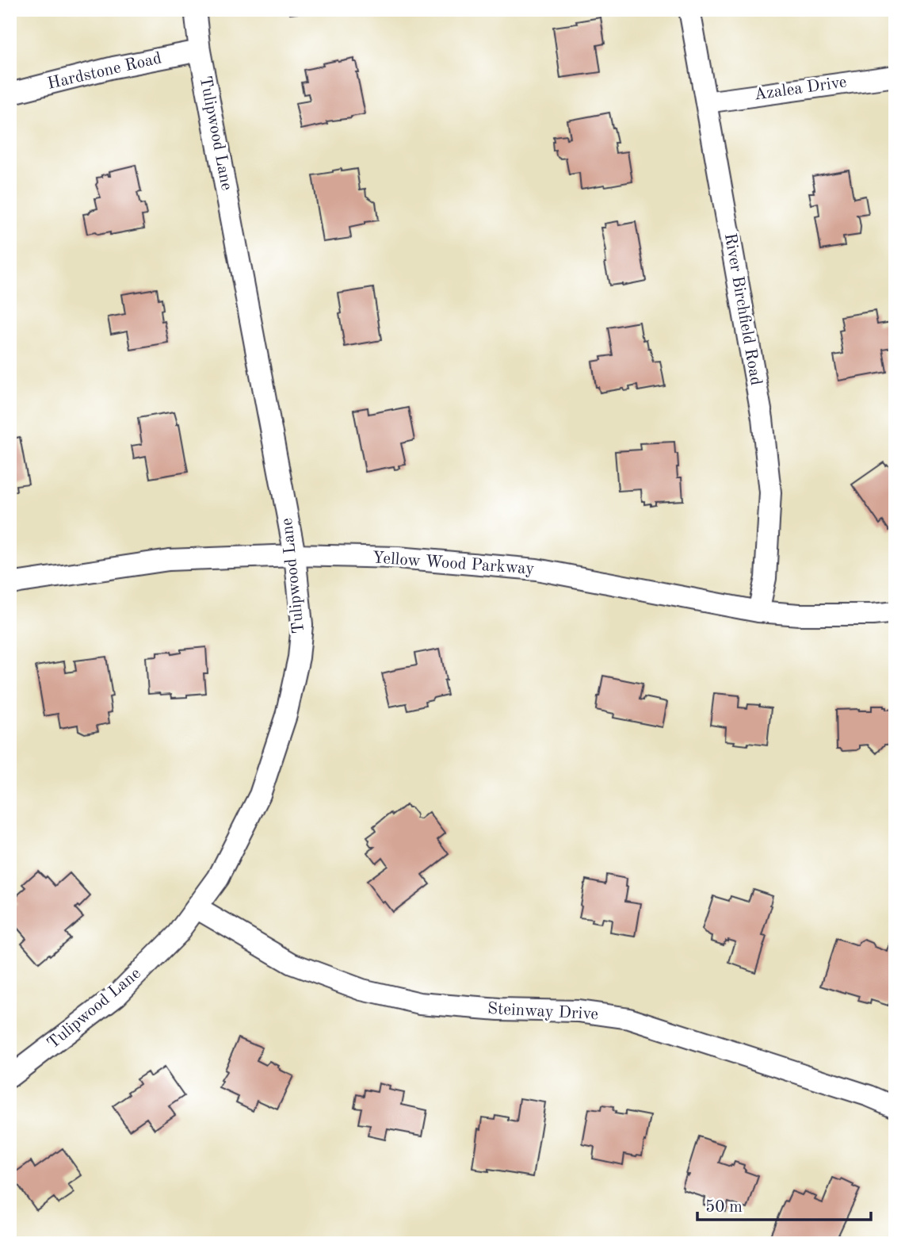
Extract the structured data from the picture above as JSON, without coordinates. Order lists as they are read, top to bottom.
{
  "streets": {
    "street": [
      "Hardstone Road",
      "Azalea Drive",
      "Tulipwood Lane",
      "River Birchfield Road",
      "Yellow Wood Parkway",
      "Steinway Drive"
    ]
  },
  "crossings": [
    ["Hardstone Road", "Tulipwood Lane"],
    ["Azalea Drive", "River Birchfield Road"],
    ["Tulipwood Lane", "Yellow Wood Parkway"],
    ["Tulipwood Lane", "Steinway Drive"],
    ["River Birchfield Road", "Yellow Wood Parkway"]
  ],
  "scale_bar": "50 m"
}
